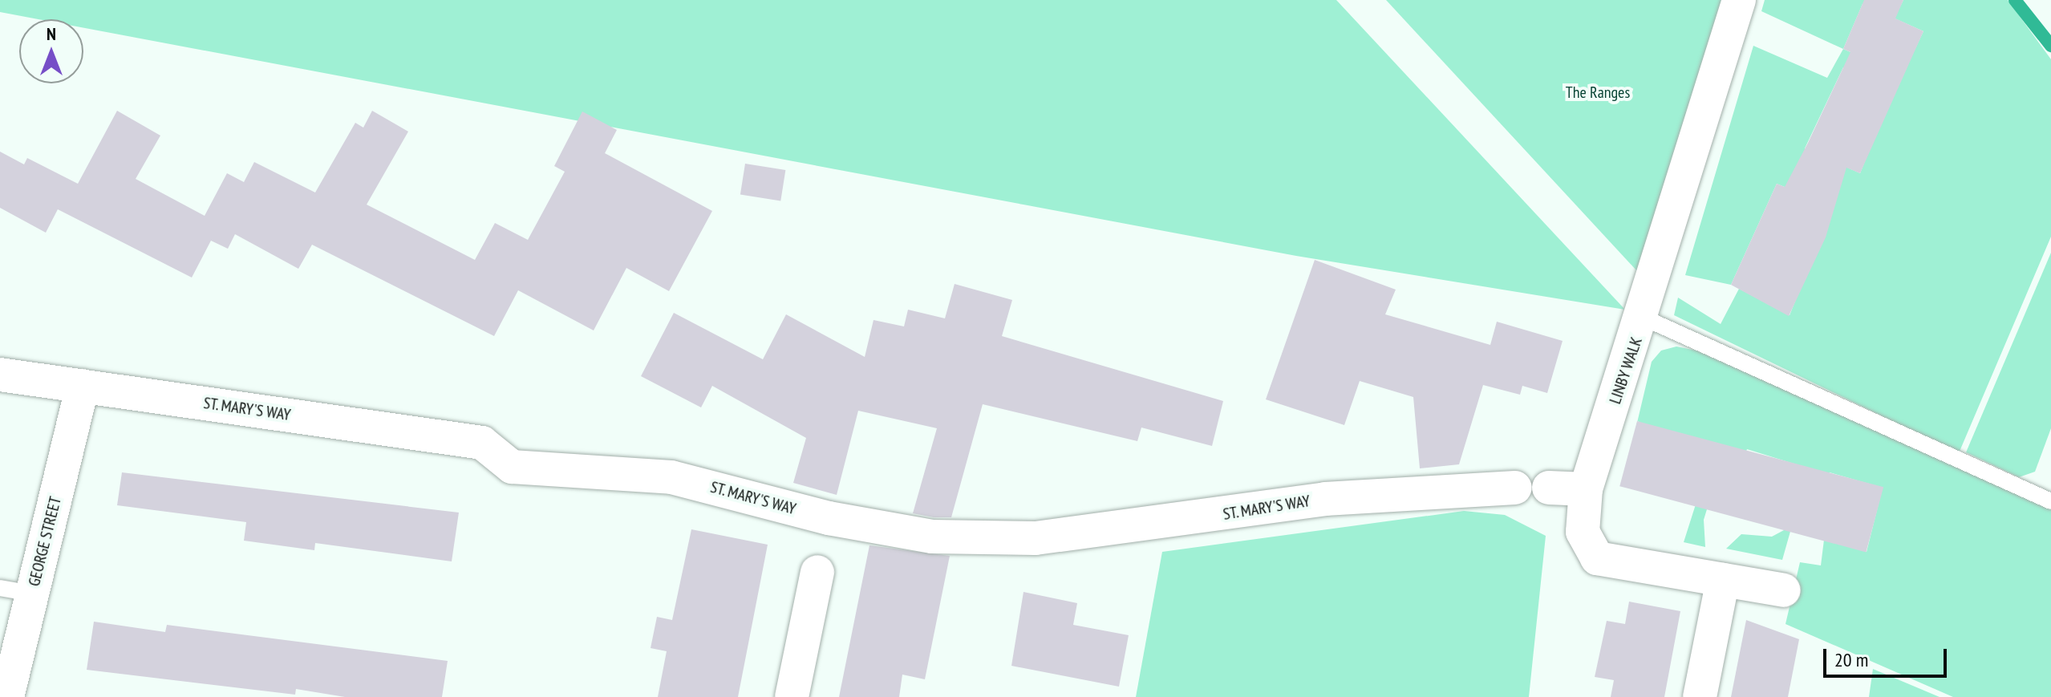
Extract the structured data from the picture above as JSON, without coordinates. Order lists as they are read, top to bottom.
{
  "streets": {
    "street": ["LINBY WALK", "ST. MARY'S WAY", "GEORGE STREET"]
  },
  "crossings": [
    ["ST. MARY'S WAY", "GEORGE STREET"]
  ],
  "parks": ["The Ranges"],
  "scale_bar": "20 m",
  "north": "top"
}
